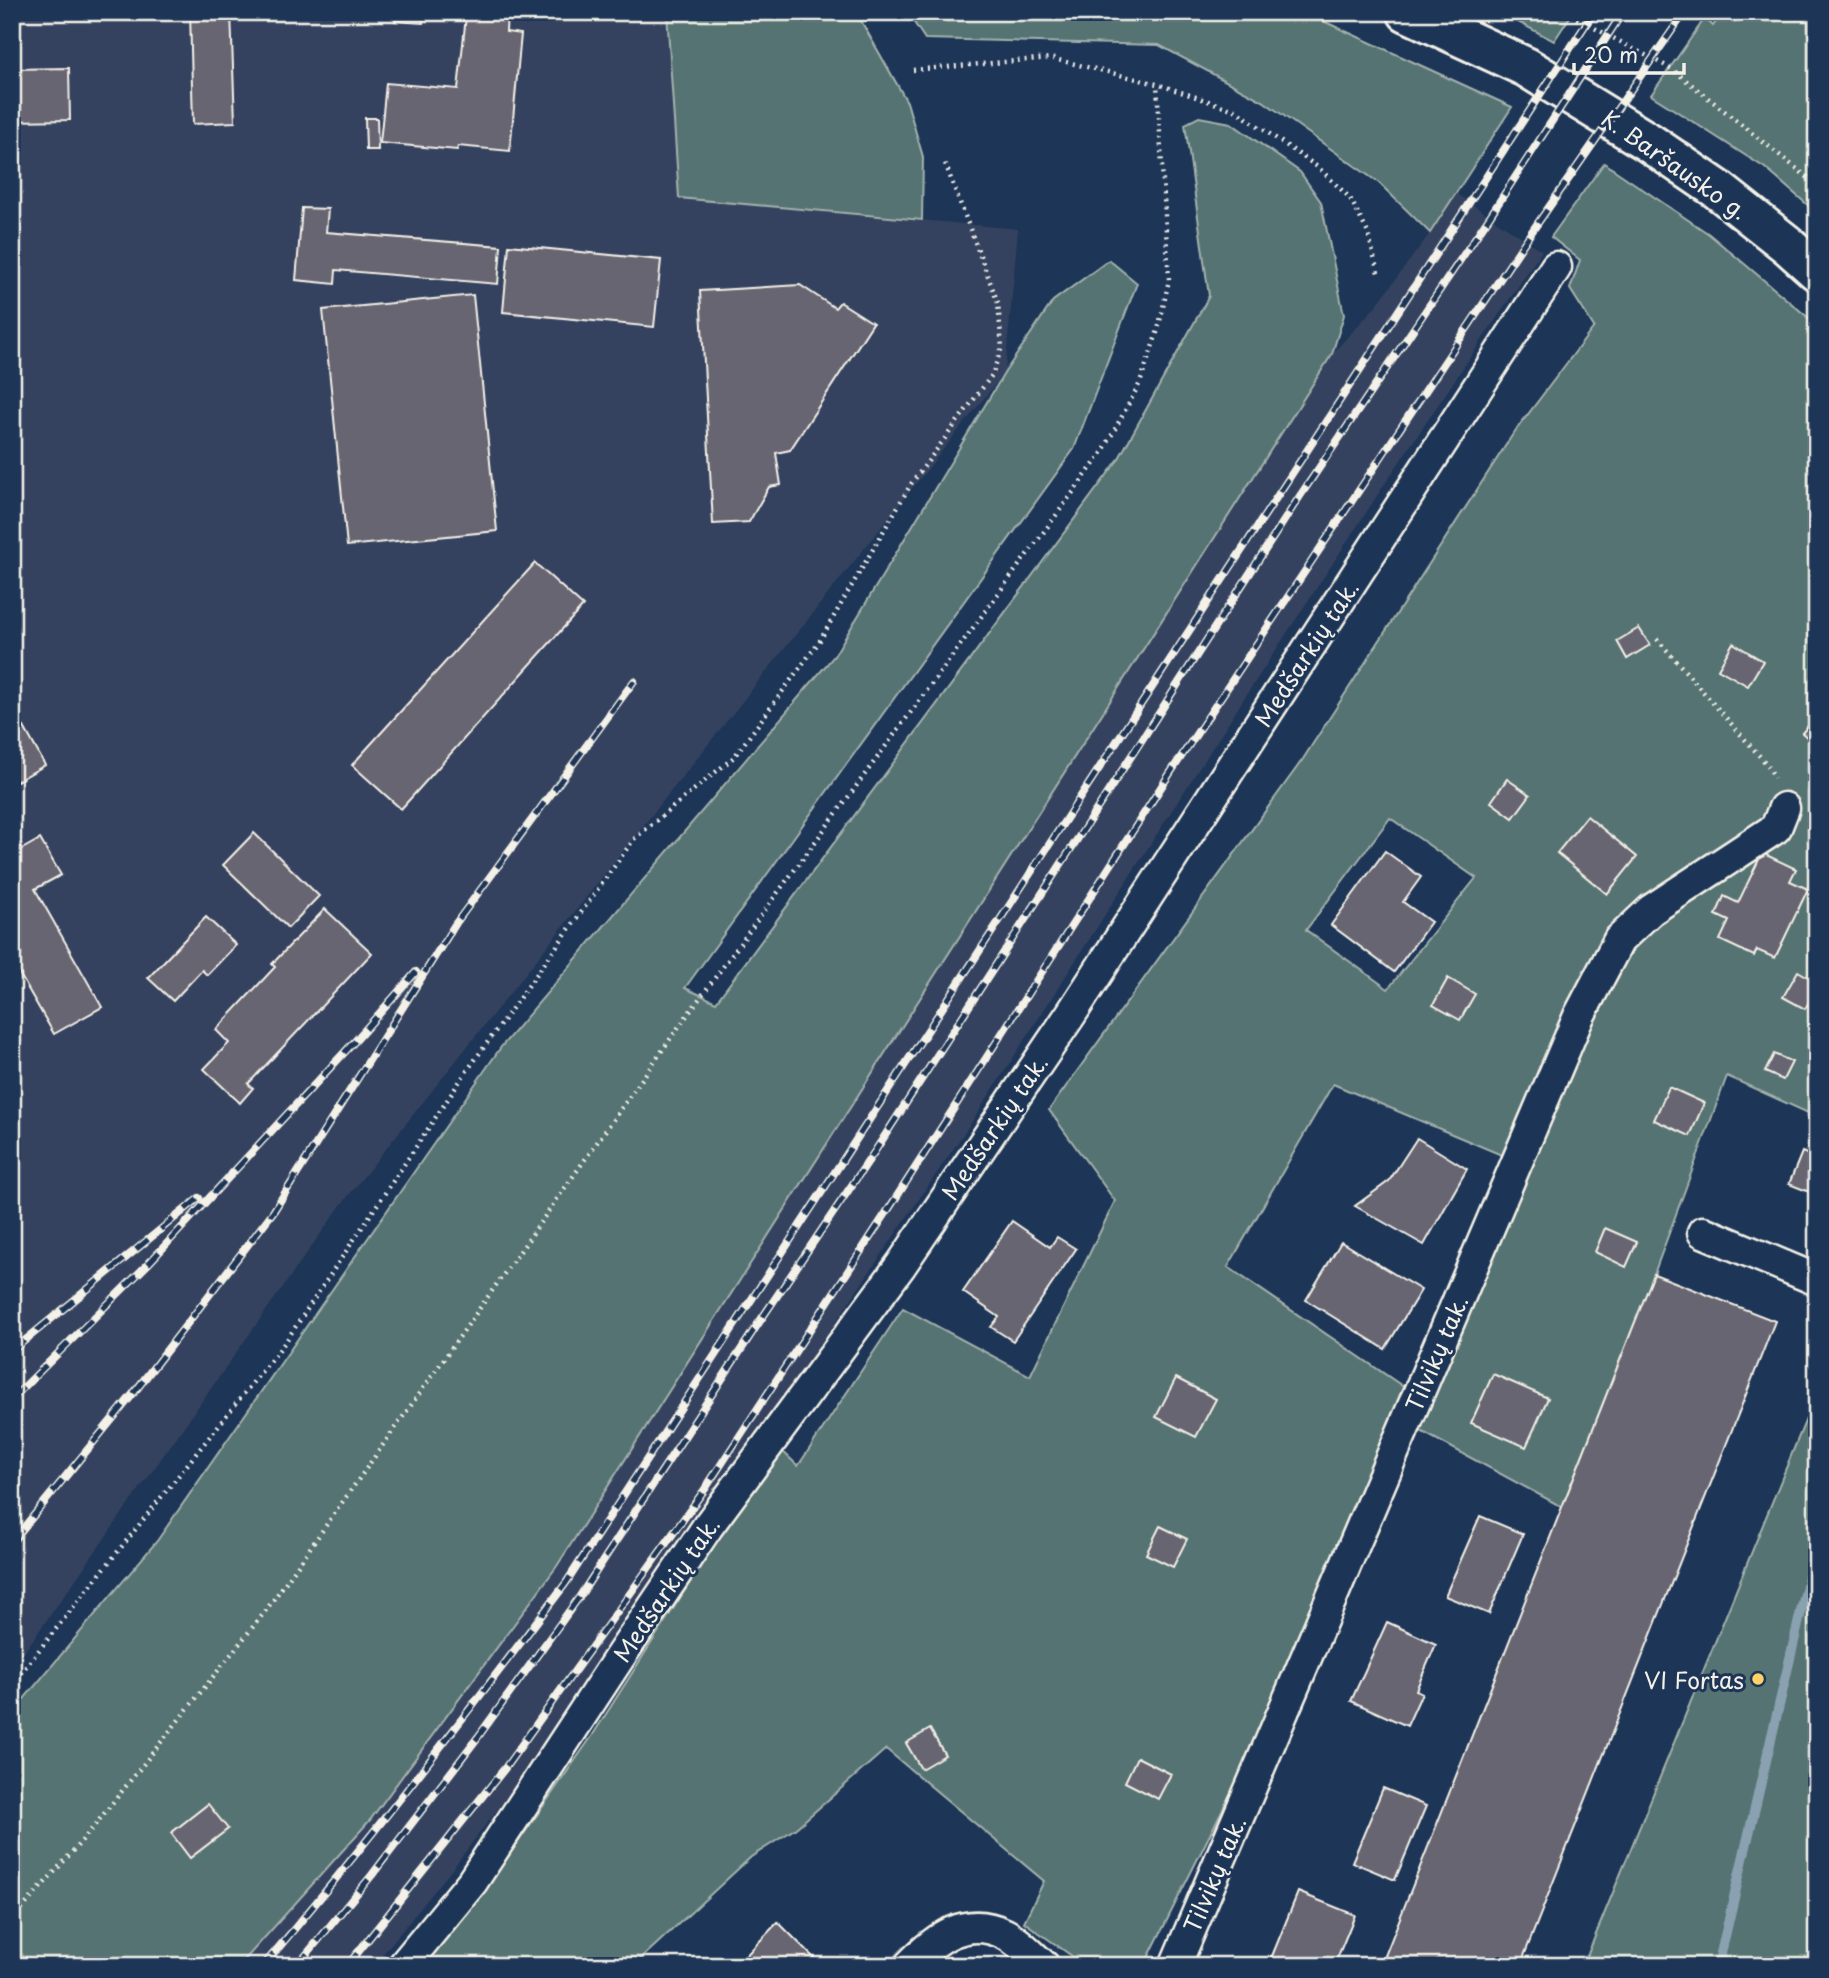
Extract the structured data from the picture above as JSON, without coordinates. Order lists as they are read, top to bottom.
{
  "streets": {
    "main road": ["K. Baršausko g."],
    "street": ["Medšarkių tak.", "Tilvikų tak."]
  },
  "places": ["VI Fortas"],
  "scale_bar": "20 m"
}
